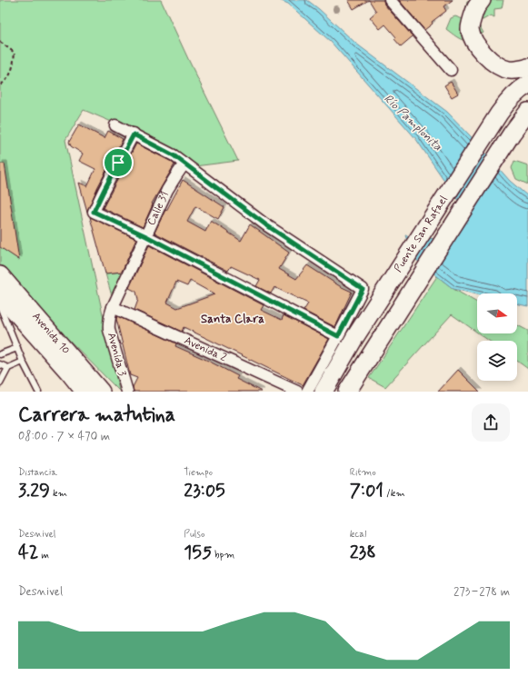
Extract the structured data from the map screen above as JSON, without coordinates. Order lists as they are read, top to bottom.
{
  "streets": {
    "main road": ["Puente San Rafael", "Avenida 10"],
    "street": ["Calle 31", "Avenida 2", "Avenida 3"]
  },
  "crossings": [
    ["Calle 31", "Avenida 2"],
    ["Calle 31", "Avenida 3"],
    ["Avenida 2", "Avenida 3"]
  ],
  "districts": ["Santa Clara"],
  "water": ["Río Pamplonita"],
  "north": "right",
  "page": {
    "heading": ["Carrera matutina", "08:00 · 7 × 470 m"],
    "stats": [
      ["Distancia", "3.29 km"],
      ["Tiempo", "23:05"],
      ["Ritmo", "7:01 /km"],
      ["Desnivel", "42 m"],
      ["Pulso", "155 bpm"],
      ["kcal", "238"]
    ],
    "chart": ["Desnivel", "273–278 m"]
  }
}
